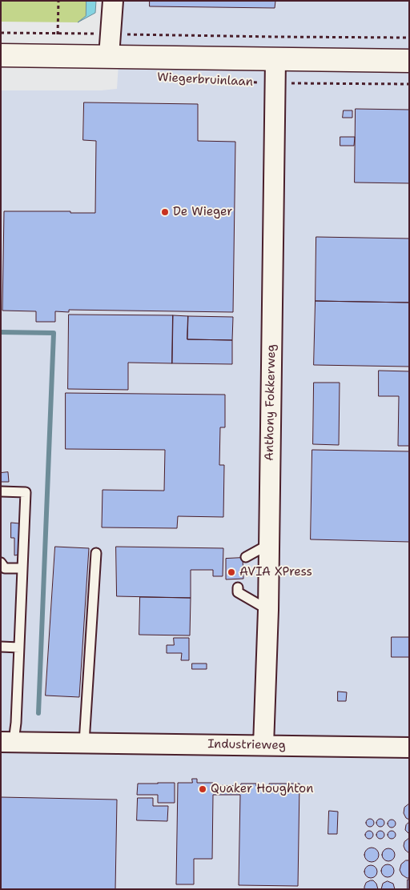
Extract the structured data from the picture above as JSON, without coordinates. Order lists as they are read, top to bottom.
{
  "streets": {
    "street": ["Wiegerbruinlaan", "Anthony Fokkerweg", "Industrieweg"]
  },
  "crossings": [
    ["Wiegerbruinlaan", "Anthony Fokkerweg"],
    ["Anthony Fokkerweg", "Industrieweg"]
  ],
  "places": ["De Wieger", "AVIA XPress", "Quaker Houghton"]
}
